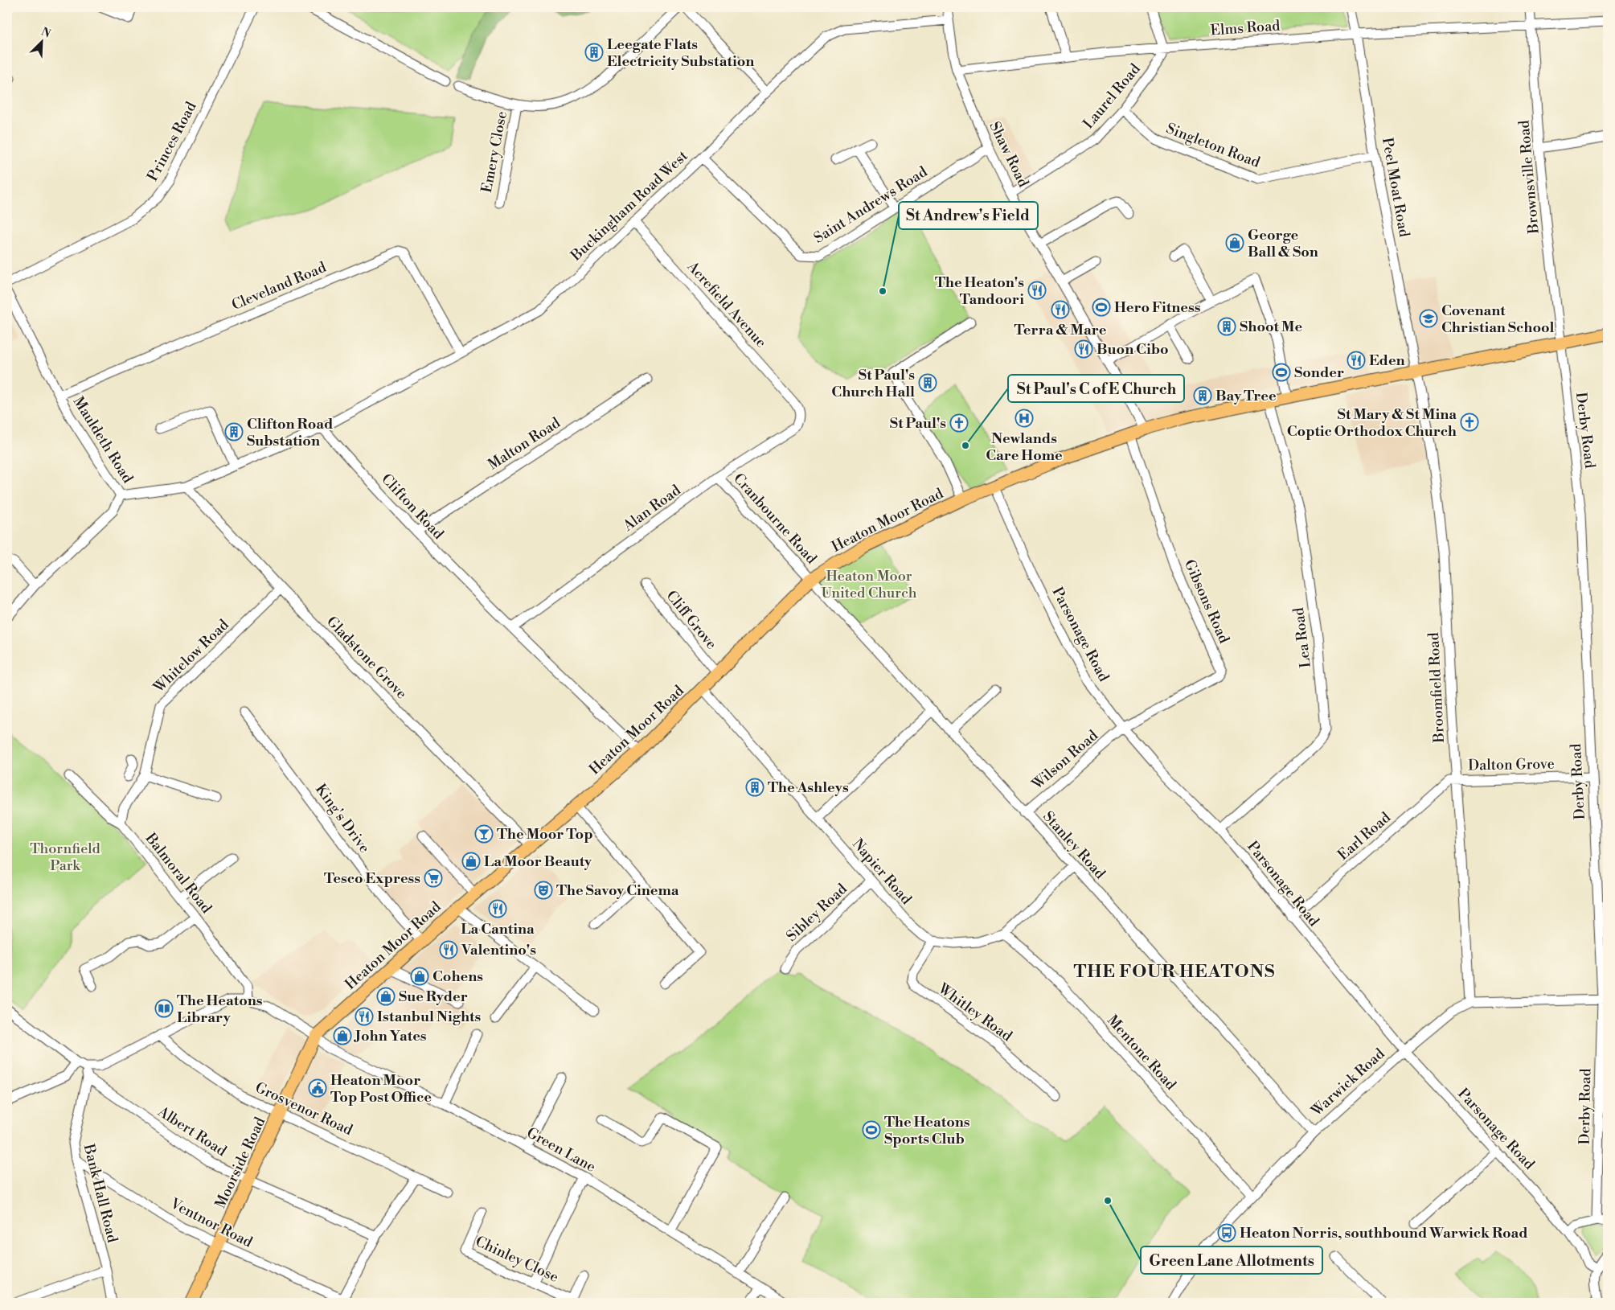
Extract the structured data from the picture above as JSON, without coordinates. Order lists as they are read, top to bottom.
{
  "streets": {
    "main road": ["Heaton Moor Road", "Moorside Road"],
    "street": [
      "Elms Road",
      "Laurel Road",
      "Princes Road",
      "Singleton Road",
      "Emery Close",
      "Shaw Road",
      "Brownsville Road",
      "Peel Moat Road",
      "Saint Andrews Road",
      "Buckingham Road West",
      "Cleveland Road",
      "Acrefield Avenue",
      "Derby Road",
      "Mauldeth Road",
      "Malton Road",
      "Clifton Road",
      "Alan Road",
      "Cranbourne Road",
      "Gibsons Road",
      "Cliff Grove",
      "Parsonage Road",
      "Lea Road",
      "Whitelow Road",
      "Gladstone Grove",
      "Broomfield Road",
      "Wilson Road",
      "Dalton Grove",
      "King's Drive",
      "Earl Road",
      "Stanley Road",
      "Napier Road",
      "Balmoral Road",
      "Sibley Road",
      "Whitley Road",
      "Mentone Road",
      "Warwick Road",
      "Grosvenor Road",
      "Albert Road",
      "Green Lane",
      "Bank Hall Road",
      "Ventnor Road",
      "Chinley Close"
    ]
  },
  "crossings": [
    ["Elms Road", "Laurel Road"],
    ["Elms Road", "Shaw Road"],
    ["Elms Road", "Brownsville Road"],
    ["Elms Road", "Peel Moat Road"],
    ["Laurel Road", "Singleton Road"],
    ["Laurel Road", "Shaw Road"],
    ["Singleton Road", "Peel Moat Road"],
    ["Shaw Road", "Saint Andrews Road"],
    ["Shaw Road", "Buckingham Road West"],
    ["Shaw Road", "Heaton Moor Road"],
    ["Brownsville Road", "Derby Road"],
    ["Brownsville Road", "Heaton Moor Road"],
    ["Peel Moat Road", "Heaton Moor Road"],
    ["Peel Moat Road", "Broomfield Road"],
    ["Saint Andrews Road", "Buckingham Road West"],
    ["Buckingham Road West", "Cleveland Road"],
    ["Buckingham Road West", "Acrefield Avenue"],
    ["Buckingham Road West", "Clifton Road"],
    ["Cleveland Road", "Mauldeth Road"],
    ["Acrefield Avenue", "Alan Road"],
    ["Derby Road", "Heaton Moor Road"],
    ["Derby Road", "Dalton Grove"],
    ["Derby Road", "Warwick Road"],
    ["Malton Road", "Clifton Road"],
    ["Clifton Road", "Alan Road"],
    ["Clifton Road", "Heaton Moor Road"],
    ["Alan Road", "Cranbourne Road"],
    ["Cranbourne Road", "Heaton Moor Road"],
    ["Cranbourne Road", "Stanley Road"],
    ["Heaton Moor Road", "Gibsons Road"],
    ["Heaton Moor Road", "Cliff Grove"],
    ["Heaton Moor Road", "Parsonage Road"],
    ["Heaton Moor Road", "Lea Road"],
    ["Heaton Moor Road", "Gladstone Grove"],
    ["Heaton Moor Road", "Broomfield Road"],
    ["Heaton Moor Road", "King's Drive"],
    ["Heaton Moor Road", "Stanley Road"],
    ["Heaton Moor Road", "Napier Road"],
    ["Heaton Moor Road", "Green Lane"],
    ["Heaton Moor Road", "Moorside Road"],
    ["Gibsons Road", "Parsonage Road"],
    ["Gibsons Road", "Wilson Road"],
    ["Parsonage Road", "Lea Road"],
    ["Parsonage Road", "Wilson Road"],
    ["Parsonage Road", "Earl Road"],
    ["Parsonage Road", "Warwick Road"],
    ["Whitelow Road", "Gladstone Grove"],
    ["Whitelow Road", "Balmoral Road"],
    ["Broomfield Road", "Dalton Grove"],
    ["Broomfield Road", "Earl Road"],
    ["Broomfield Road", "Warwick Road"],
    ["Wilson Road", "Stanley Road"],
    ["Dalton Grove", "Earl Road"],
    ["Stanley Road", "Napier Road"],
    ["Stanley Road", "Warwick Road"],
    ["Napier Road", "Sibley Road"],
    ["Napier Road", "Whitley Road"],
    ["Napier Road", "Mentone Road"],
    ["Balmoral Road", "Green Lane"],
    ["Mentone Road", "Warwick Road"],
    ["Grosvenor Road", "Green Lane"],
    ["Grosvenor Road", "Moorside Road"],
    ["Albert Road", "Moorside Road"],
    ["Albert Road", "Bank Hall Road"],
    ["Green Lane", "Moorside Road"],
    ["Green Lane", "Bank Hall Road"],
    ["Moorside Road", "Ventnor Road"],
    ["Bank Hall Road", "Ventnor Road"]
  ],
  "districts": ["THE FOUR HEATONS"],
  "parks": ["Heaton Moor United Church", "Thornfield Park"],
  "places": {
    "building": [
      "Leegate Flats Electricity Substation",
      "Shoot Me",
      "St Paul's Church Hall",
      "Bay Tree",
      "Clifton Road Substation",
      "The Ashleys"
    ],
    "shop": [
      "George Ball & Son",
      "La Moor Beauty",
      "Cohens",
      "Sue Ryder",
      "John Yates"
    ],
    "restaurant": [
      "The Heaton's Tandoori",
      "Terra & Mare",
      "Buon Cibo",
      "Eden",
      "La Cantina",
      "Valentino's",
      "Istanbul Nights"
    ],
    "other": ["St Andrew's Field", "St Paul's C of E Church", "Green Lane Allotments"],
    "sports": ["Hero Fitness", "Sonder", "The Heatons Sports Club"],
    "school or university": ["Covenant Christian School"],
    "hospital": ["Newlands Care Home"],
    "church": ["St Mary & St Mina Coptic Orthodox Church", "St Paul's"],
    "bar": ["The Moor Top"],
    "supermarket": ["Tesco Express"],
    "theatre": ["The Savoy Cinema"],
    "library": ["The Heatons Library"],
    "public building": ["Heaton Moor Top Post Office"],
    "bus stop": ["Heaton Norris, southbound Warwick Road"]
  },
  "north": "top right"
}
